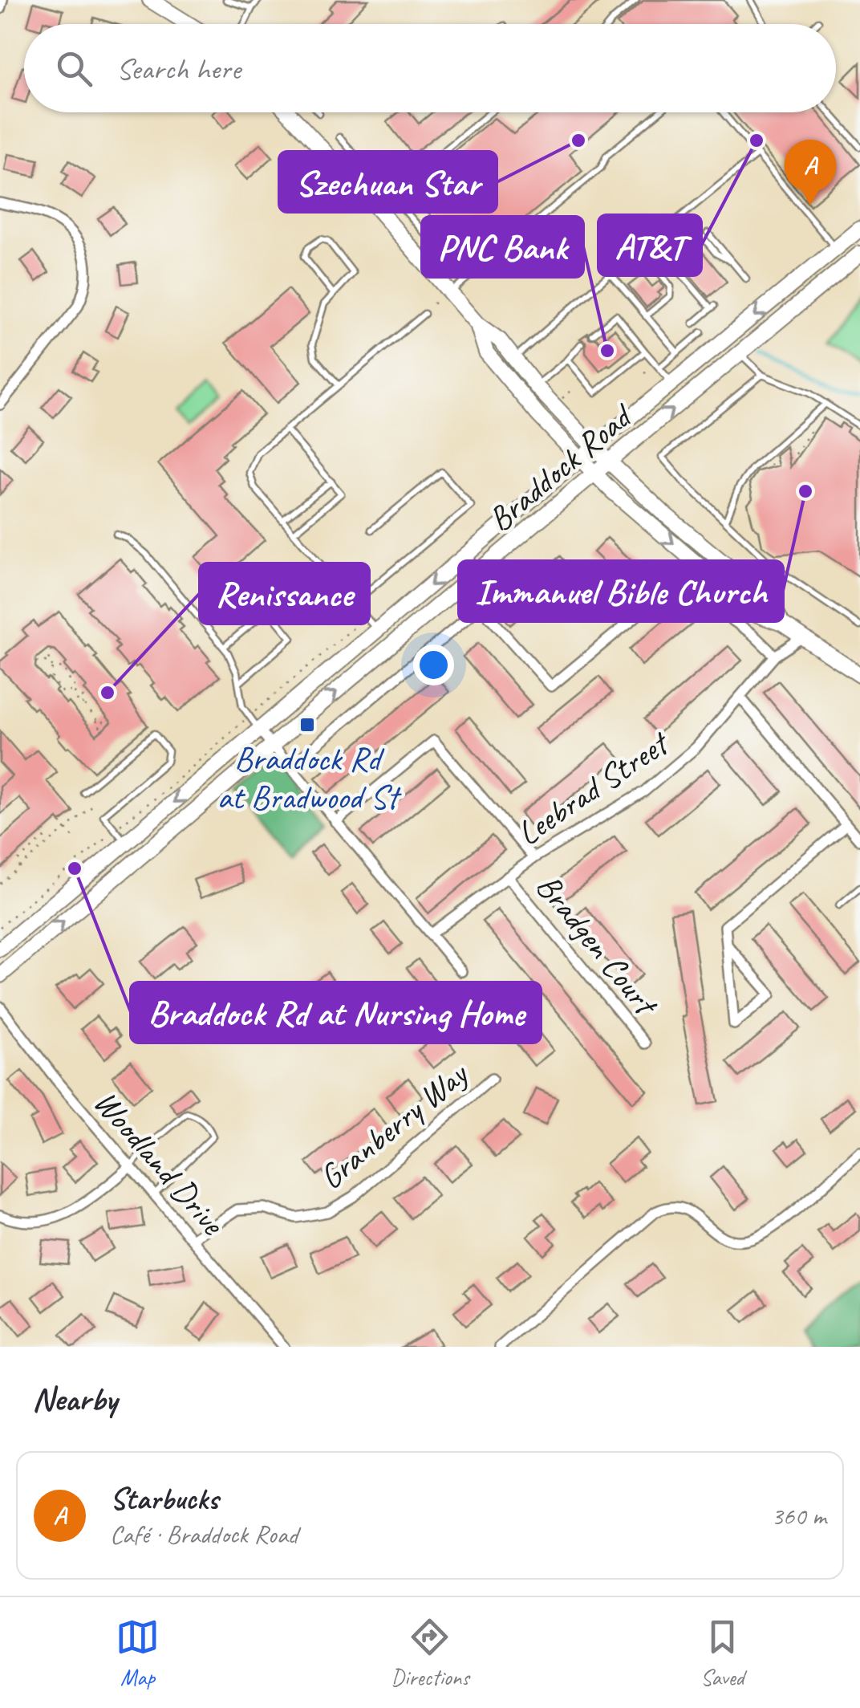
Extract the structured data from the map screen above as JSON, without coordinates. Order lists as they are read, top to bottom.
{
  "streets": {
    "main road": ["Braddock Road"],
    "street": [
      "Leebrad Street",
      "Bradgen Court",
      "Granberry Way",
      "Woodland Drive"
    ]
  },
  "crossings": [
    ["Leebrad Street", "Bradgen Court"],
    ["Granberry Way", "Woodland Drive"]
  ],
  "places": {
    "other": [
      "Szechuan Star",
      "AT&T",
      "PNC Bank",
      "Immanuel Bible Church",
      "Renissance",
      "Braddock Rd at Nursing Home"
    ],
    "transit": ["Braddock Rd at Bradwood St"]
  },
  "page": {
    "search": "Search here",
    "pins": "A",
    "heading": "Nearby",
    "list": [
      {
        "mark": "A",
        "name": "Starbucks",
        "note": "Café · Braddock Road",
        "value": "360 m"
      }
    ],
    "nav": ["Map", "Directions", "Saved"]
  }
}
